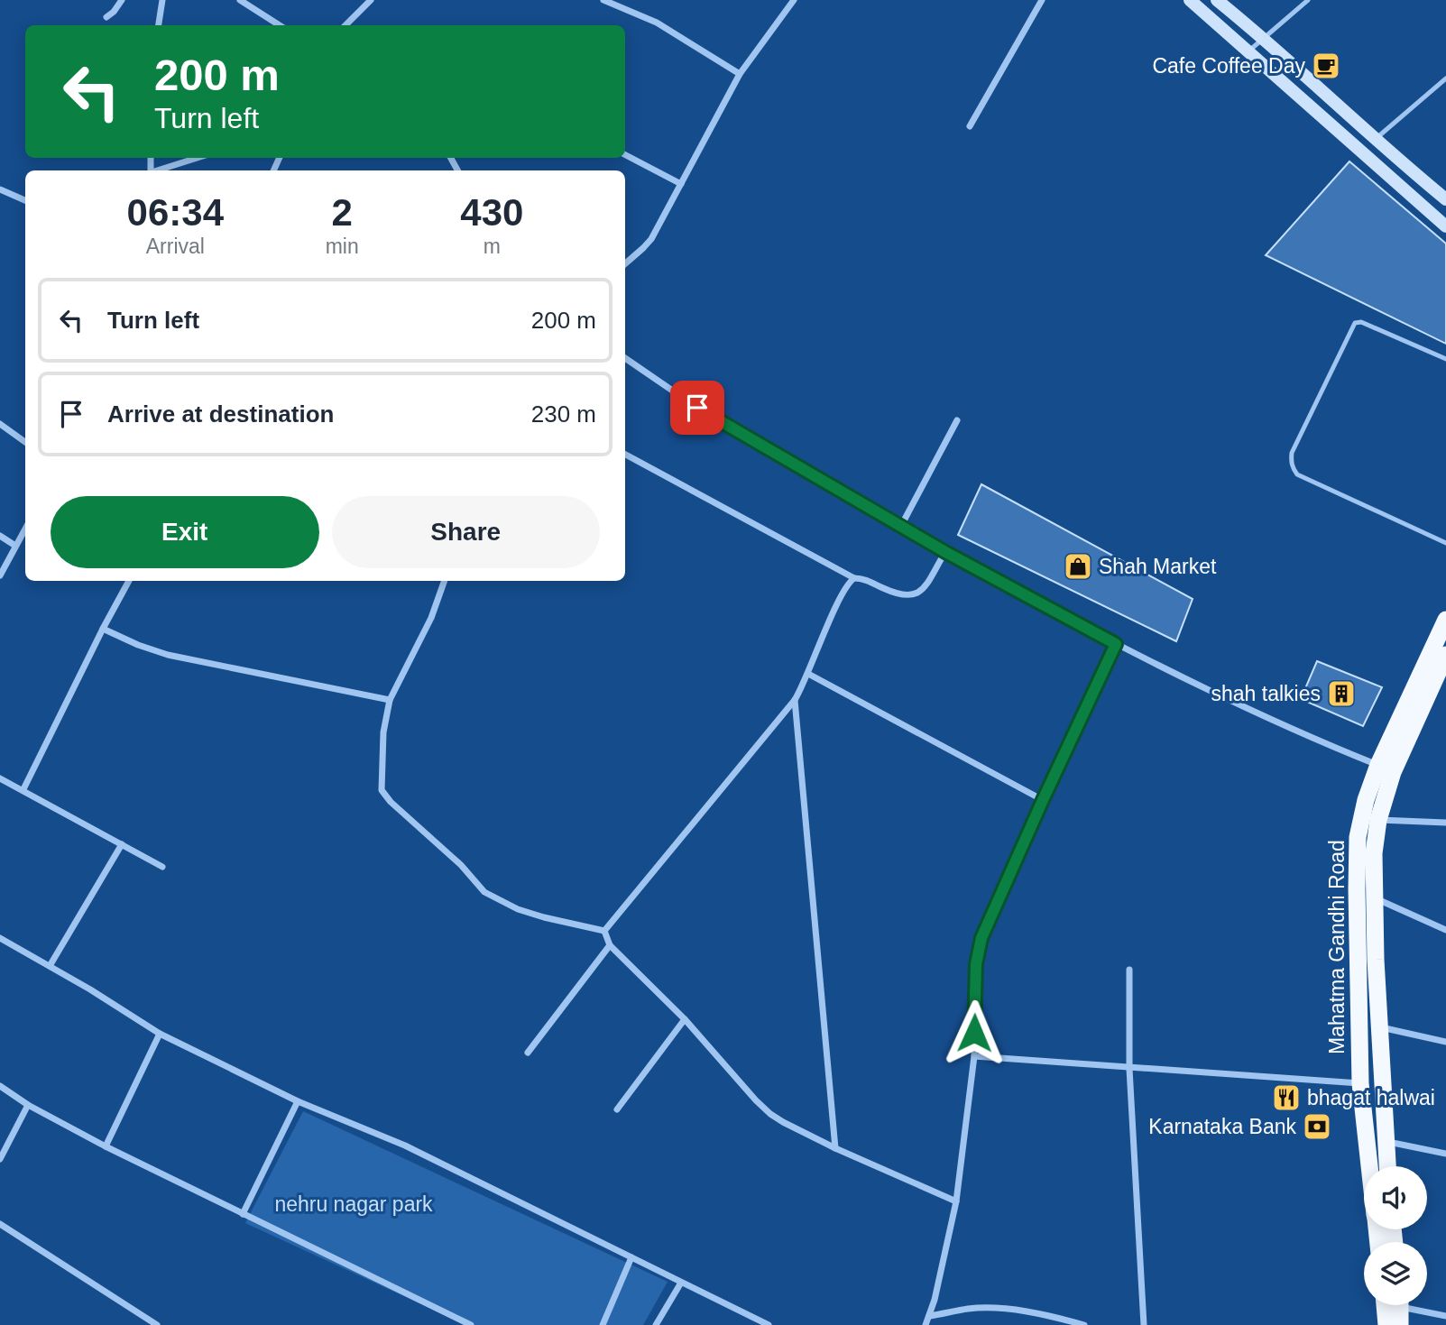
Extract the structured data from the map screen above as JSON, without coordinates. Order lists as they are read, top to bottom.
{
  "streets": {
    "highway": ["Mahatma Gandhi Road"]
  },
  "parks": ["nehru nagar park"],
  "places": {
    "cafe": ["Cafe Coffee Day"],
    "shop": ["Shah Market"],
    "building": ["shah talkies"],
    "restaurant": ["bhagat halwai"],
    "bank": ["Karnataka Bank"]
  },
  "page": {
    "turn": ["200 m", "Turn left"],
    "eta": [
      "06:34",
      "Arrival",
      "2",
      "min",
      "430",
      "m"
    ],
    "list": [
      {
        "name": "Turn left",
        "value": "200 m"
      },
      {
        "name": "Arrive at destination",
        "value": "230 m"
      }
    ],
    "buttons": ["Exit", "Share"]
  }
}
